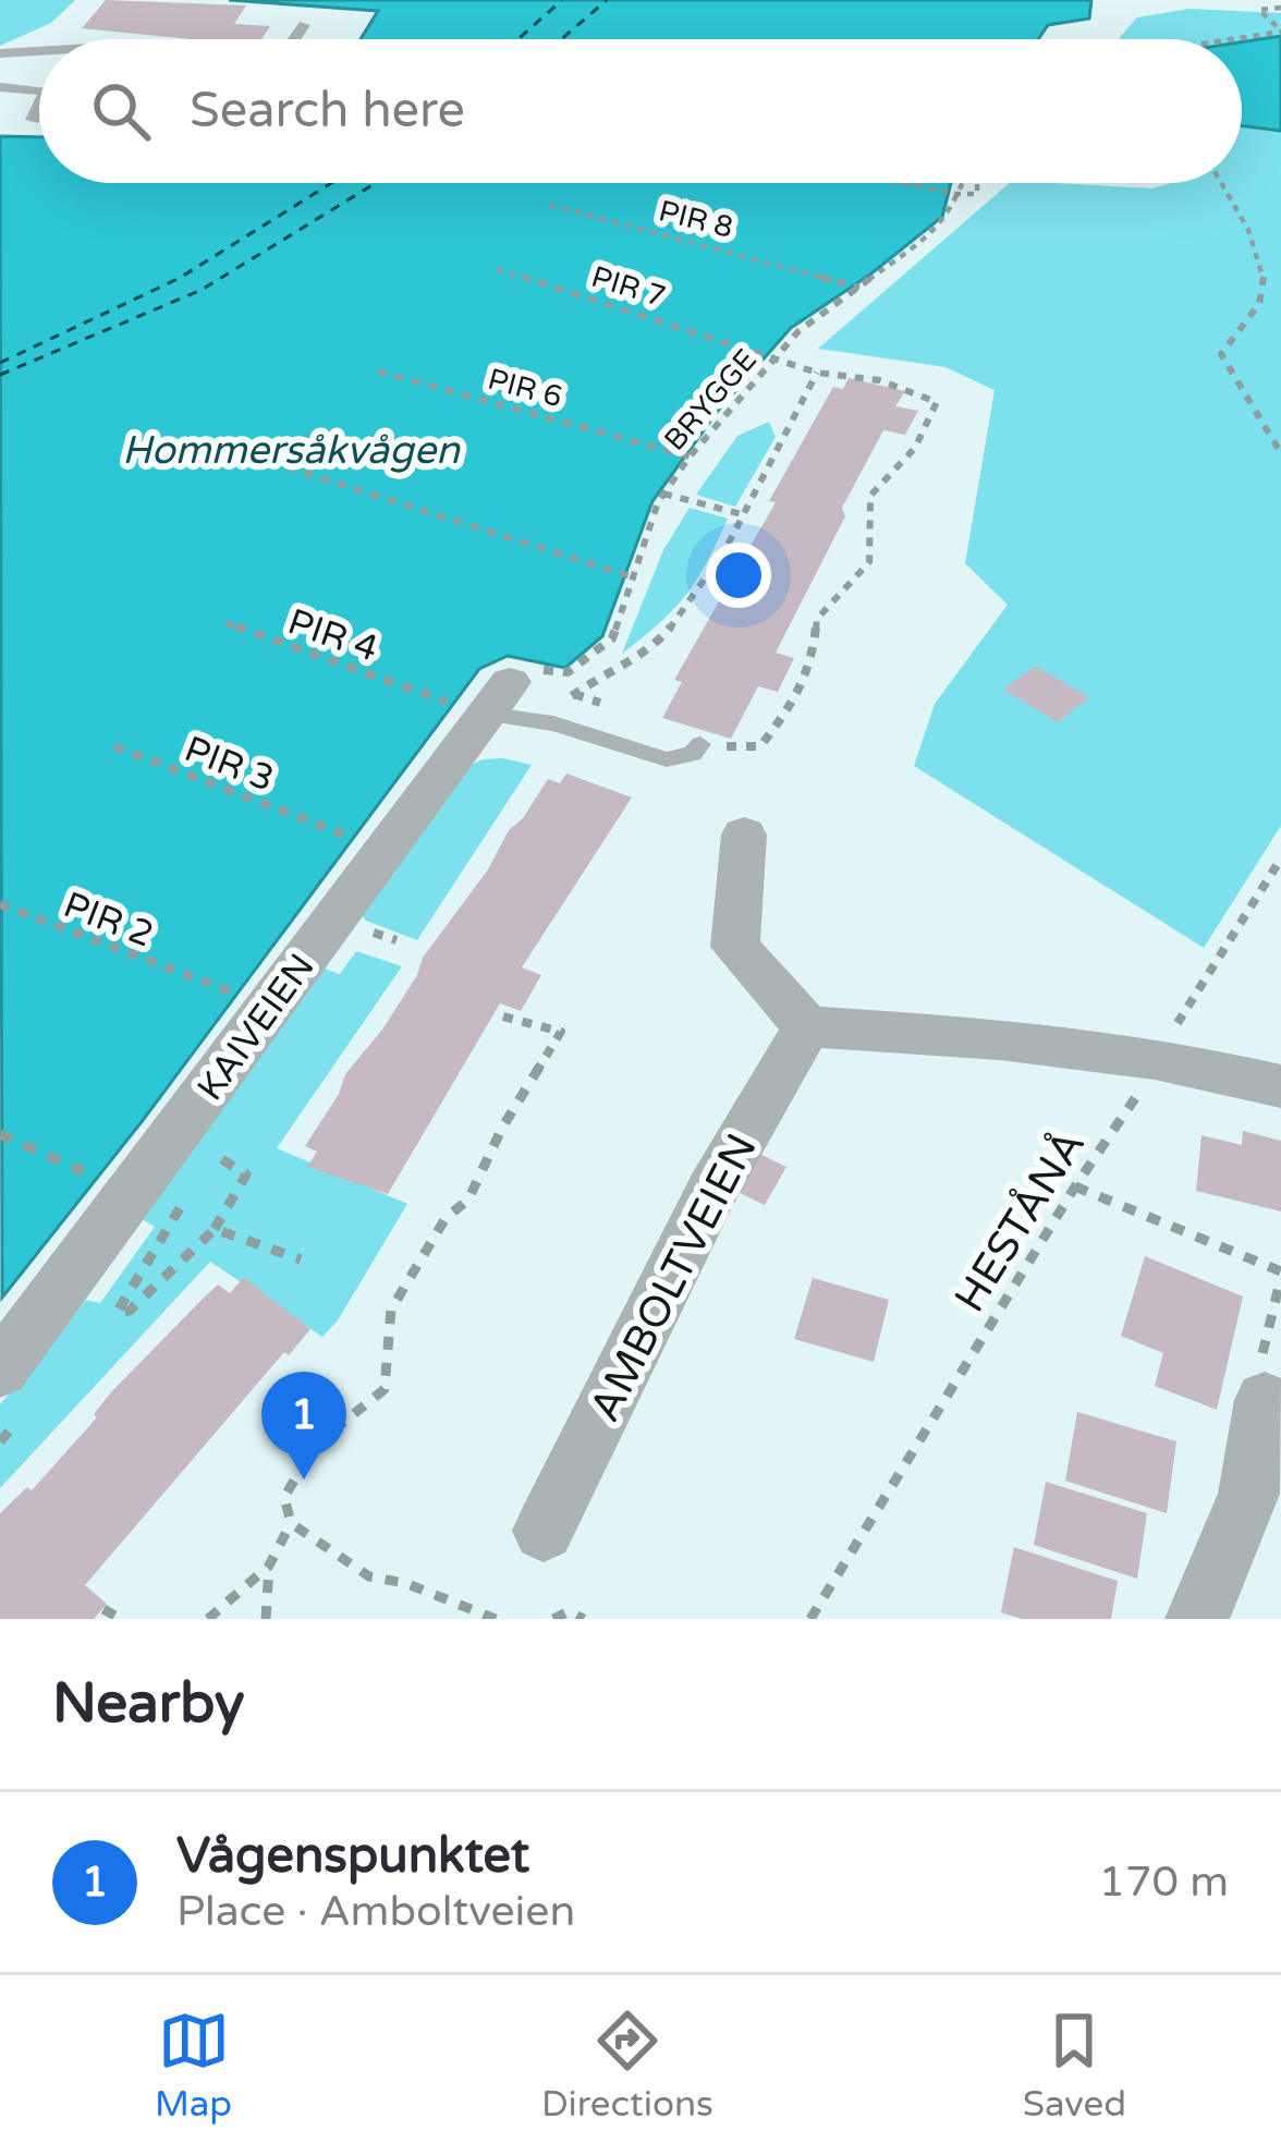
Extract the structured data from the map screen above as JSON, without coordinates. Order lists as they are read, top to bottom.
{
  "streets": {
    "street": ["KAIVEIEN", "AMBOLTVEIEN"],
    "path": [
      "PIR 8",
      "PIR 7",
      "PIR 6",
      "BRYGGE",
      "PIR 4",
      "PIR 3",
      "PIR 2",
      "HESTÅNÅ"
    ]
  },
  "crossings": [
    ["PIR 8", "BRYGGE"],
    ["PIR 7", "BRYGGE"],
    ["PIR 6", "BRYGGE"],
    ["BRYGGE", "KAIVEIEN"]
  ],
  "water": ["Hommersåkvågen"],
  "page": {
    "search": "Search here",
    "pins": "1",
    "heading": "Nearby",
    "list": [
      {
        "mark": "1",
        "name": "Vågenspunktet",
        "note": "Place · Amboltveien",
        "value": "170 m"
      }
    ],
    "nav": ["Map", "Directions", "Saved"]
  }
}
